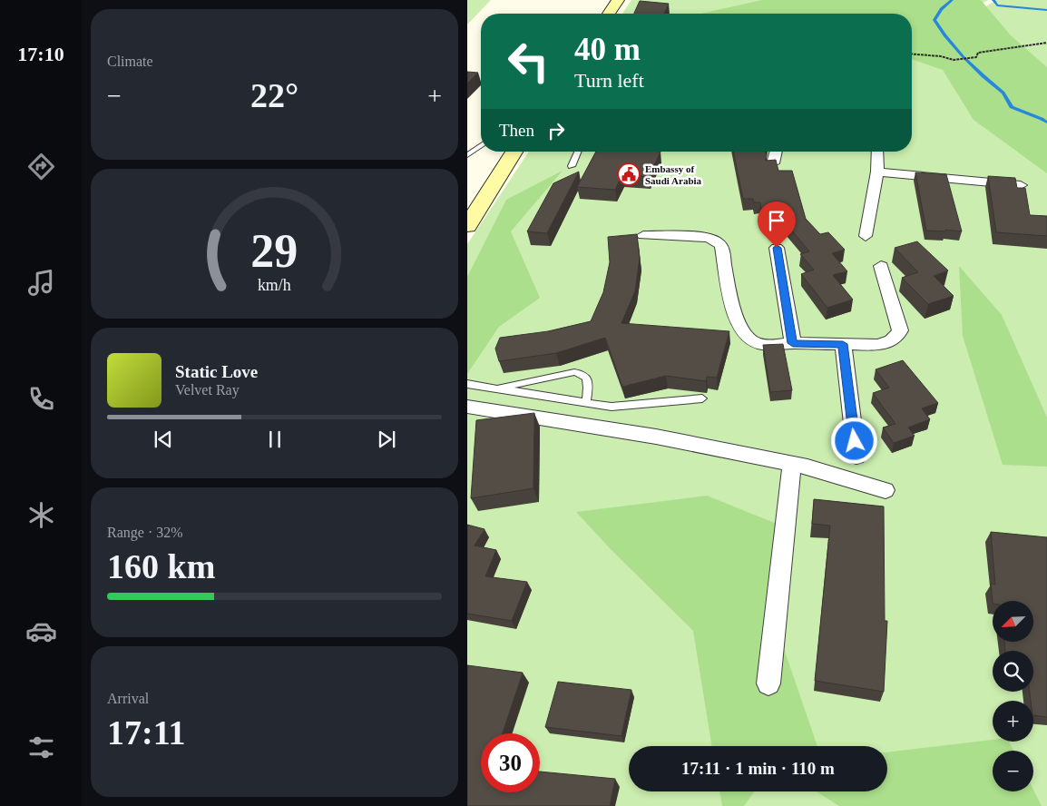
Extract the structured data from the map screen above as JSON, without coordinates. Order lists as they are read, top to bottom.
{
  "places": {
    "public building": ["Embassy of Saudi Arabia"]
  },
  "north": "bottom left",
  "page": {
    "tabs": "17:10",
    "tile": [
      "Climate",
      ["Range · 32%", "160 km"],
      ["Arrival", "17:11"]
    ],
    "turn": ["40 m", "Turn left"],
    "heat": ["−", "22°", "+"],
    "then": "Then",
    "song": ["Static Love", "Velvet Ray"],
    "map_buttons": ["+", "−"],
    "limit": "30",
    "trip": "17:11 · 1 min · 110 m",
    "gauge": ["29", "km/h"]
  }
}
